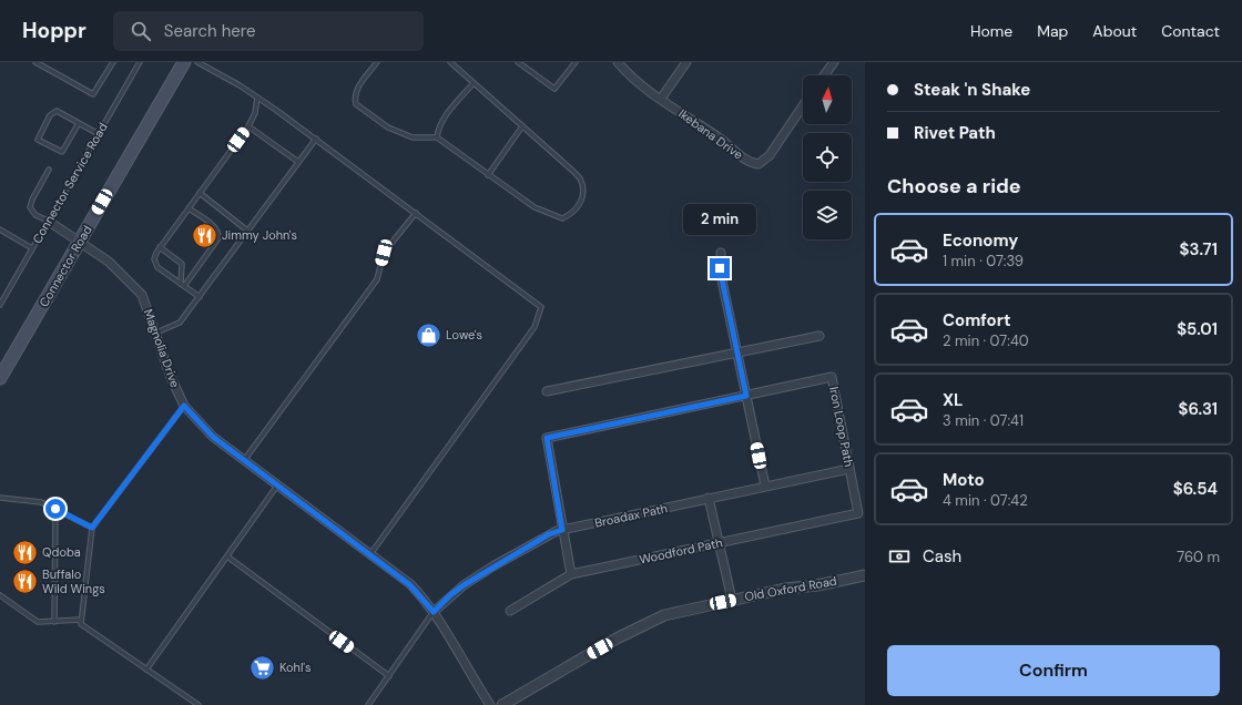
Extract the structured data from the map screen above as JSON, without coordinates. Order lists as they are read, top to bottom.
{
  "streets": {
    "main road": ["Connector Road"],
    "street": [
      "Ikebana Drive",
      "Magnolia Drive",
      "Iron Loop Path",
      "Broadax Path",
      "Woodford Path",
      "Old Oxford Road"
    ],
    "lane": ["Connector Service Road"]
  },
  "crossings": [
    ["Connector Service Road", "Magnolia Drive"],
    ["Connector Road", "Magnolia Drive"],
    ["Magnolia Drive", "Broadax Path"],
    ["Iron Loop Path", "Broadax Path"],
    ["Iron Loop Path", "Woodford Path"]
  ],
  "places": {
    "restaurant": ["Jimmy John's", "Qdoba", "Buffalo Wild Wings"],
    "shop": ["Lowe's"],
    "supermarket": ["Kohl's"]
  },
  "north": "top",
  "page": {
    "header": "Hoppr",
    "search": "Search here",
    "nav": [
      "Home",
      "Map",
      "About",
      "Contact"
    ],
    "banner": ["Steak 'n Shake", "Rivet Path"],
    "heading": "Choose a ride",
    "bubble": "2 min",
    "list": [
      {
        "name": "Economy",
        "note": "1 min · 07:39",
        "value": "$3.71"
      },
      {
        "name": "Comfort",
        "note": "2 min · 07:40",
        "value": "$5.01"
      },
      {
        "name": "XL",
        "note": "3 min · 07:41",
        "value": "$6.31"
      },
      {
        "name": "Moto",
        "note": "4 min · 07:42",
        "value": "$6.54"
      }
    ],
    "pay": ["Cash", "760 m"],
    "buttons": "Confirm"
  }
}
